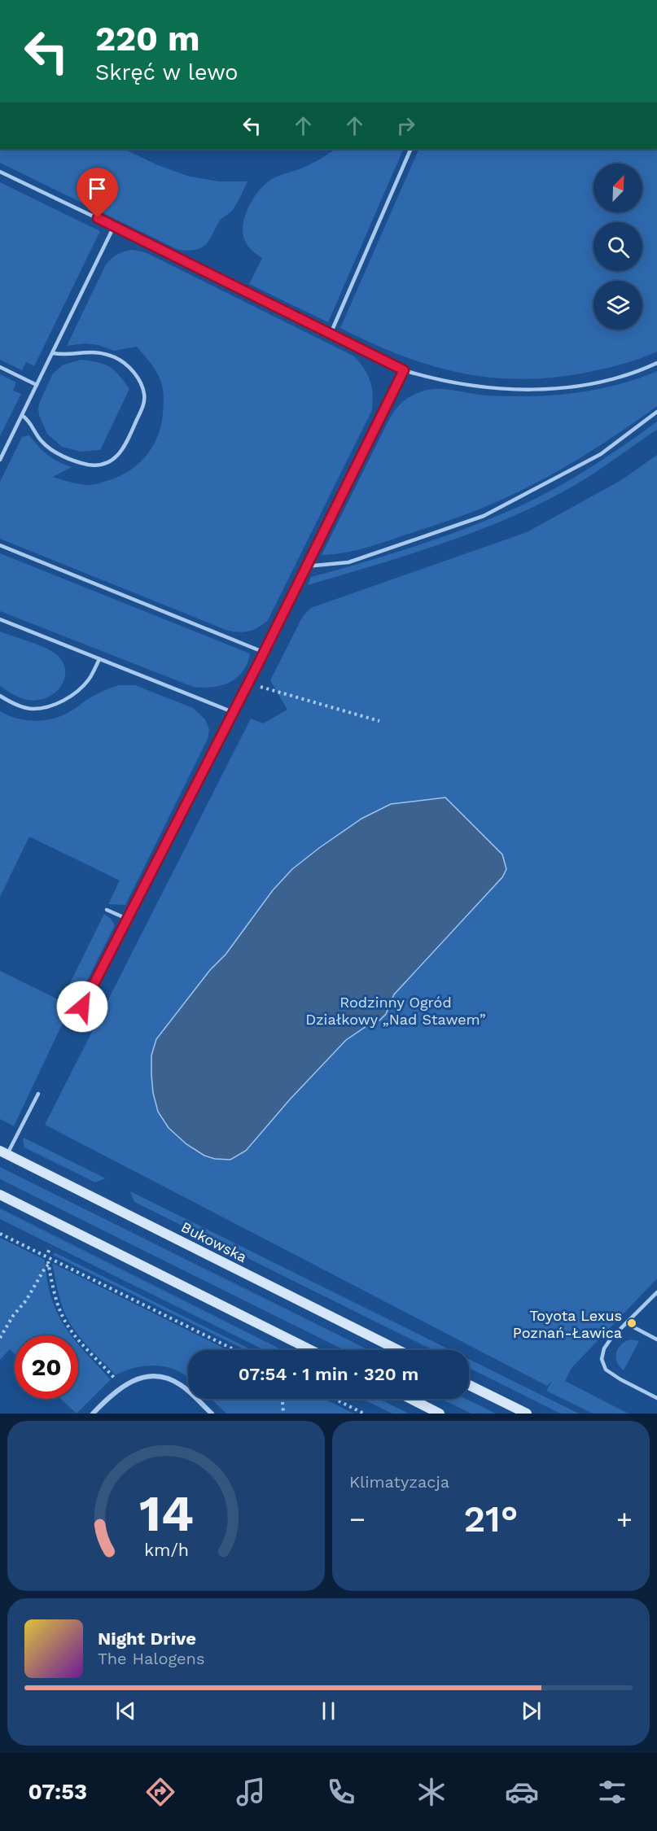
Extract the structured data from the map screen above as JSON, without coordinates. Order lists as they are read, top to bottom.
{
  "streets": {
    "main road": ["Bukowska"]
  },
  "parks": ["Rodzinny Ogród Działkowy „Nad Stawem”"],
  "places": ["Toyota Lexus Poznań-Ławica"],
  "north": "top right",
  "page": {
    "turn": ["220 m", "Skręć w lewo"],
    "limit": "20",
    "trip": "07:54 · 1 min · 320 m",
    "tile": "Klimatyzacja",
    "heat": ["−", "21°", "+"],
    "song": ["Night Drive", "The Halogens"],
    "tabs": "07:53",
    "gauge": ["14", "km/h"]
  }
}
